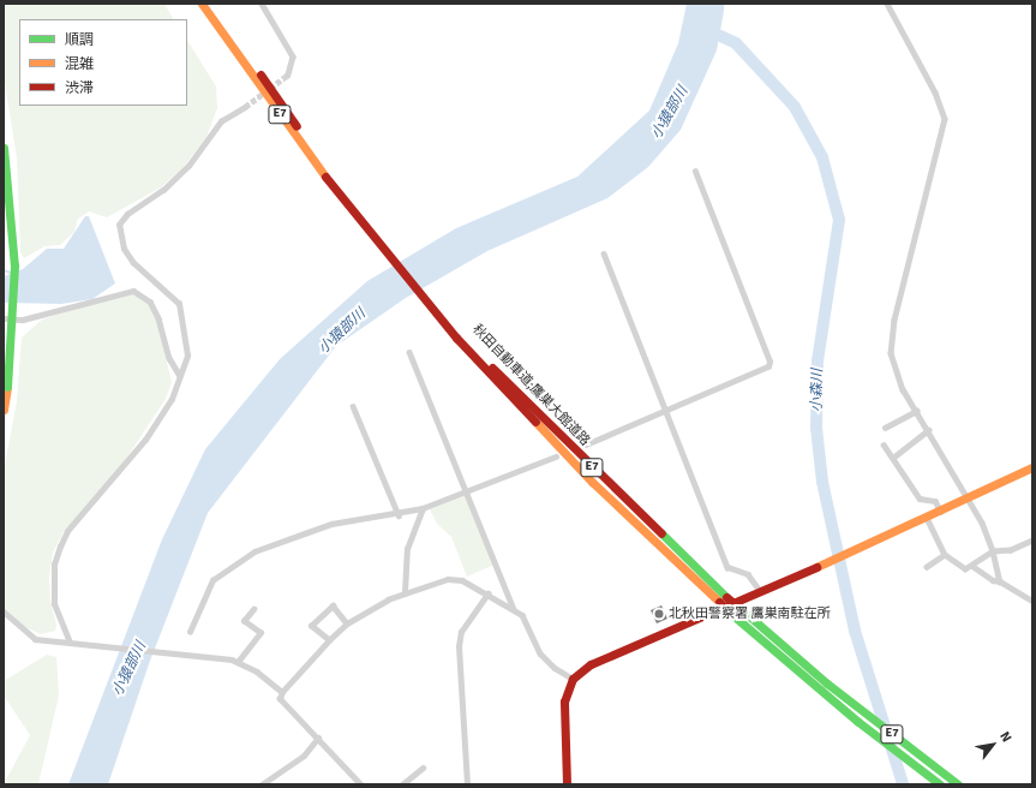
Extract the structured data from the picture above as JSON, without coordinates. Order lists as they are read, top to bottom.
{
  "streets": {
    "main road": ["E7", "秋田自動車道;鷹巣大館道路"]
  },
  "water": ["小猿部川", "小森川"],
  "places": ["北秋田警察署 鷹巣南駐在所"],
  "legend": ["順調", "混雑", "渋滞"],
  "north": "top right"
}
